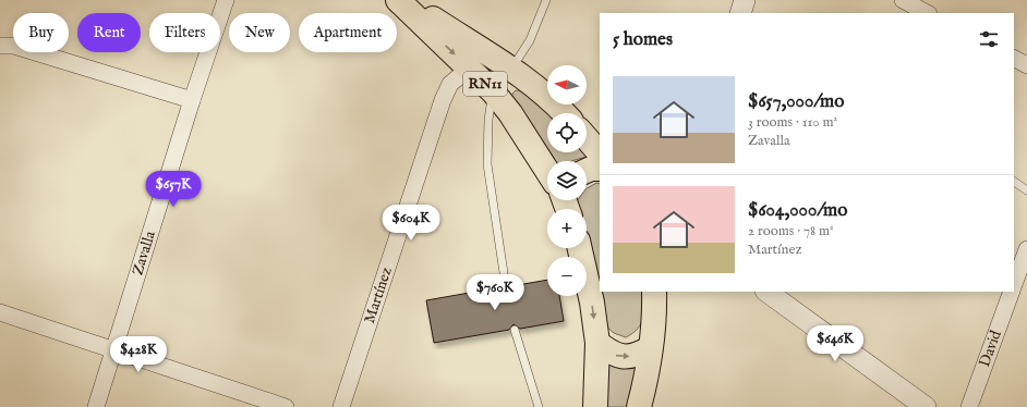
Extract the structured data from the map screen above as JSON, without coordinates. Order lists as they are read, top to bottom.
{
  "streets": {
    "main road": ["RN11"],
    "street": ["Zavalla", "Martínez", "David"]
  },
  "crossings": [
    ["RN11", "Martínez"]
  ],
  "north": "left",
  "page": {
    "chip": [
      "Buy",
      "Rent",
      "Filters",
      "New",
      "Apartment"
    ],
    "heading": "5 homes",
    "map_buttons": ["+", "−"],
    "list": [
      {
        "name": "$657,000/mo",
        "note": "3 rooms · 110 m² · Zavalla"
      },
      {
        "name": "$604,000/mo",
        "note": "2 rooms · 78 m² · Martínez"
      }
    ],
    "price": [
      "$657K",
      "$604K",
      "$760K",
      "$646K",
      "$428K"
    ]
  }
}
